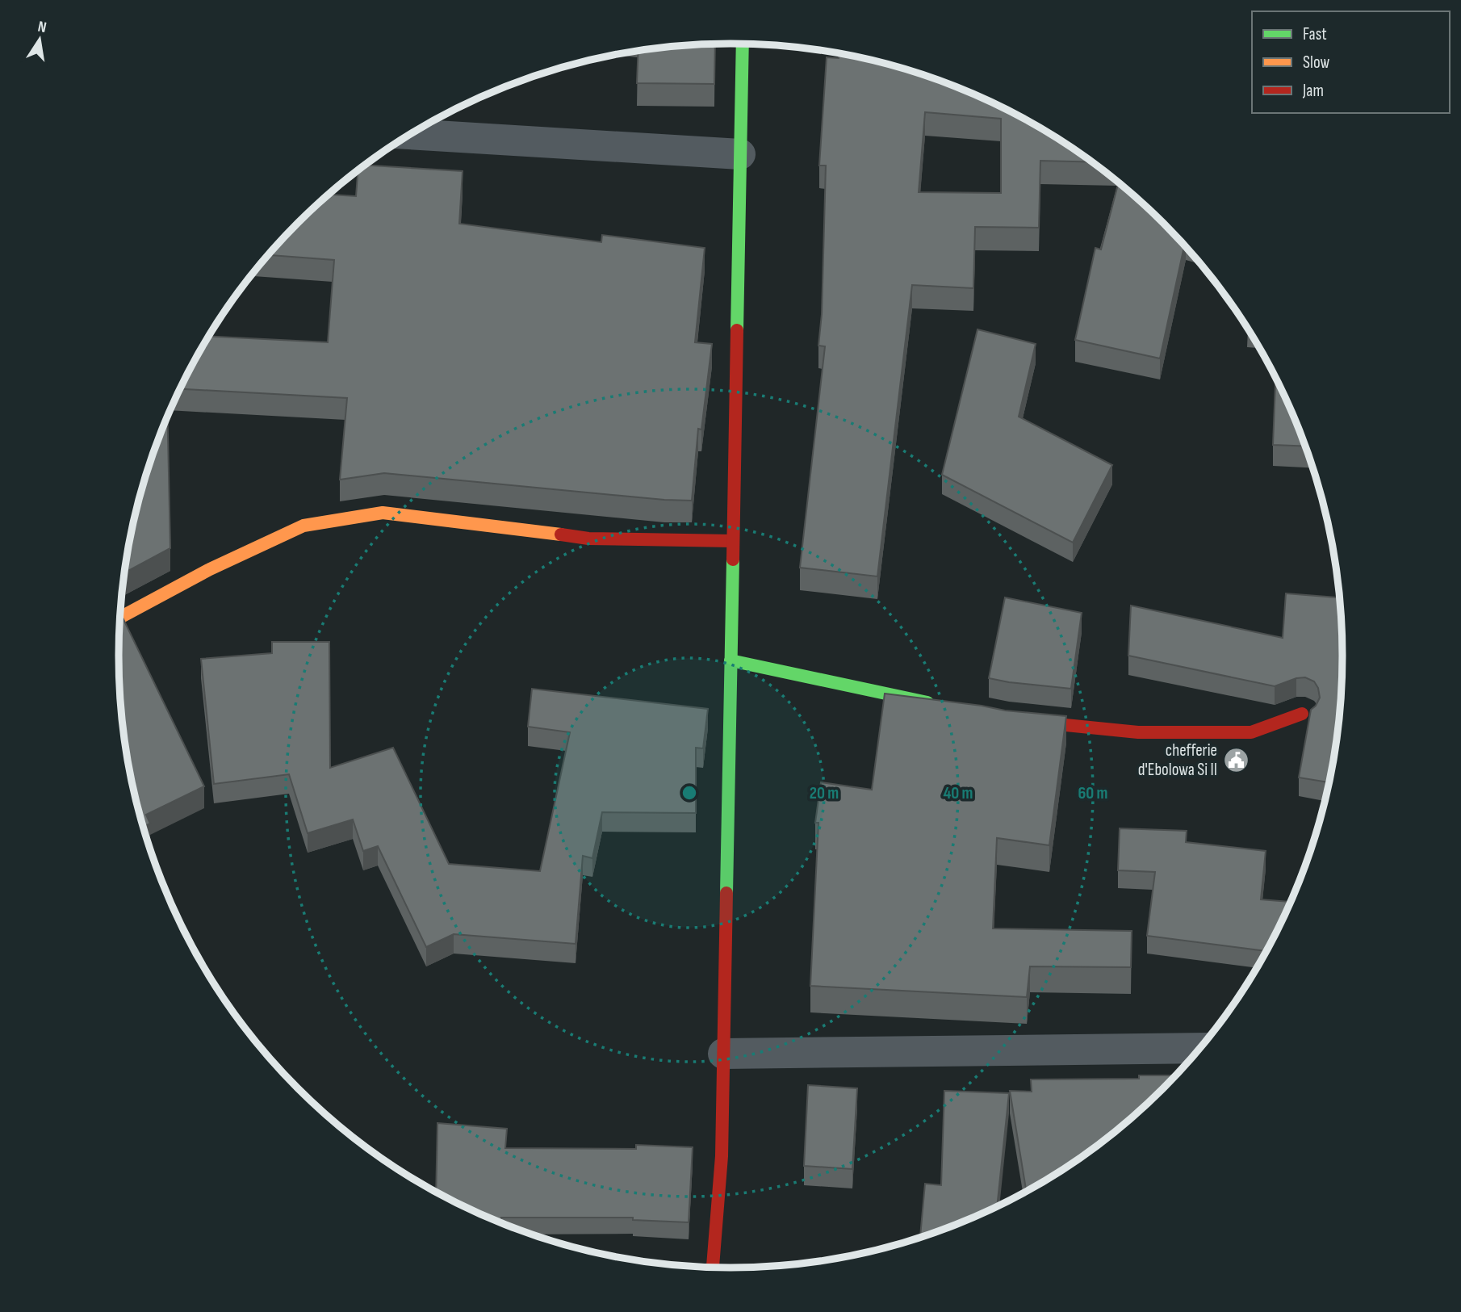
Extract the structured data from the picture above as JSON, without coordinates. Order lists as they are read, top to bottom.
{
  "places": {
    "public building": ["chefferie d'Ebolowa Si II"]
  },
  "legend": ["Fast", "Slow", "Jam"],
  "north": "top",
  "rings": ["20 m", "40 m", "60 m"]
}
